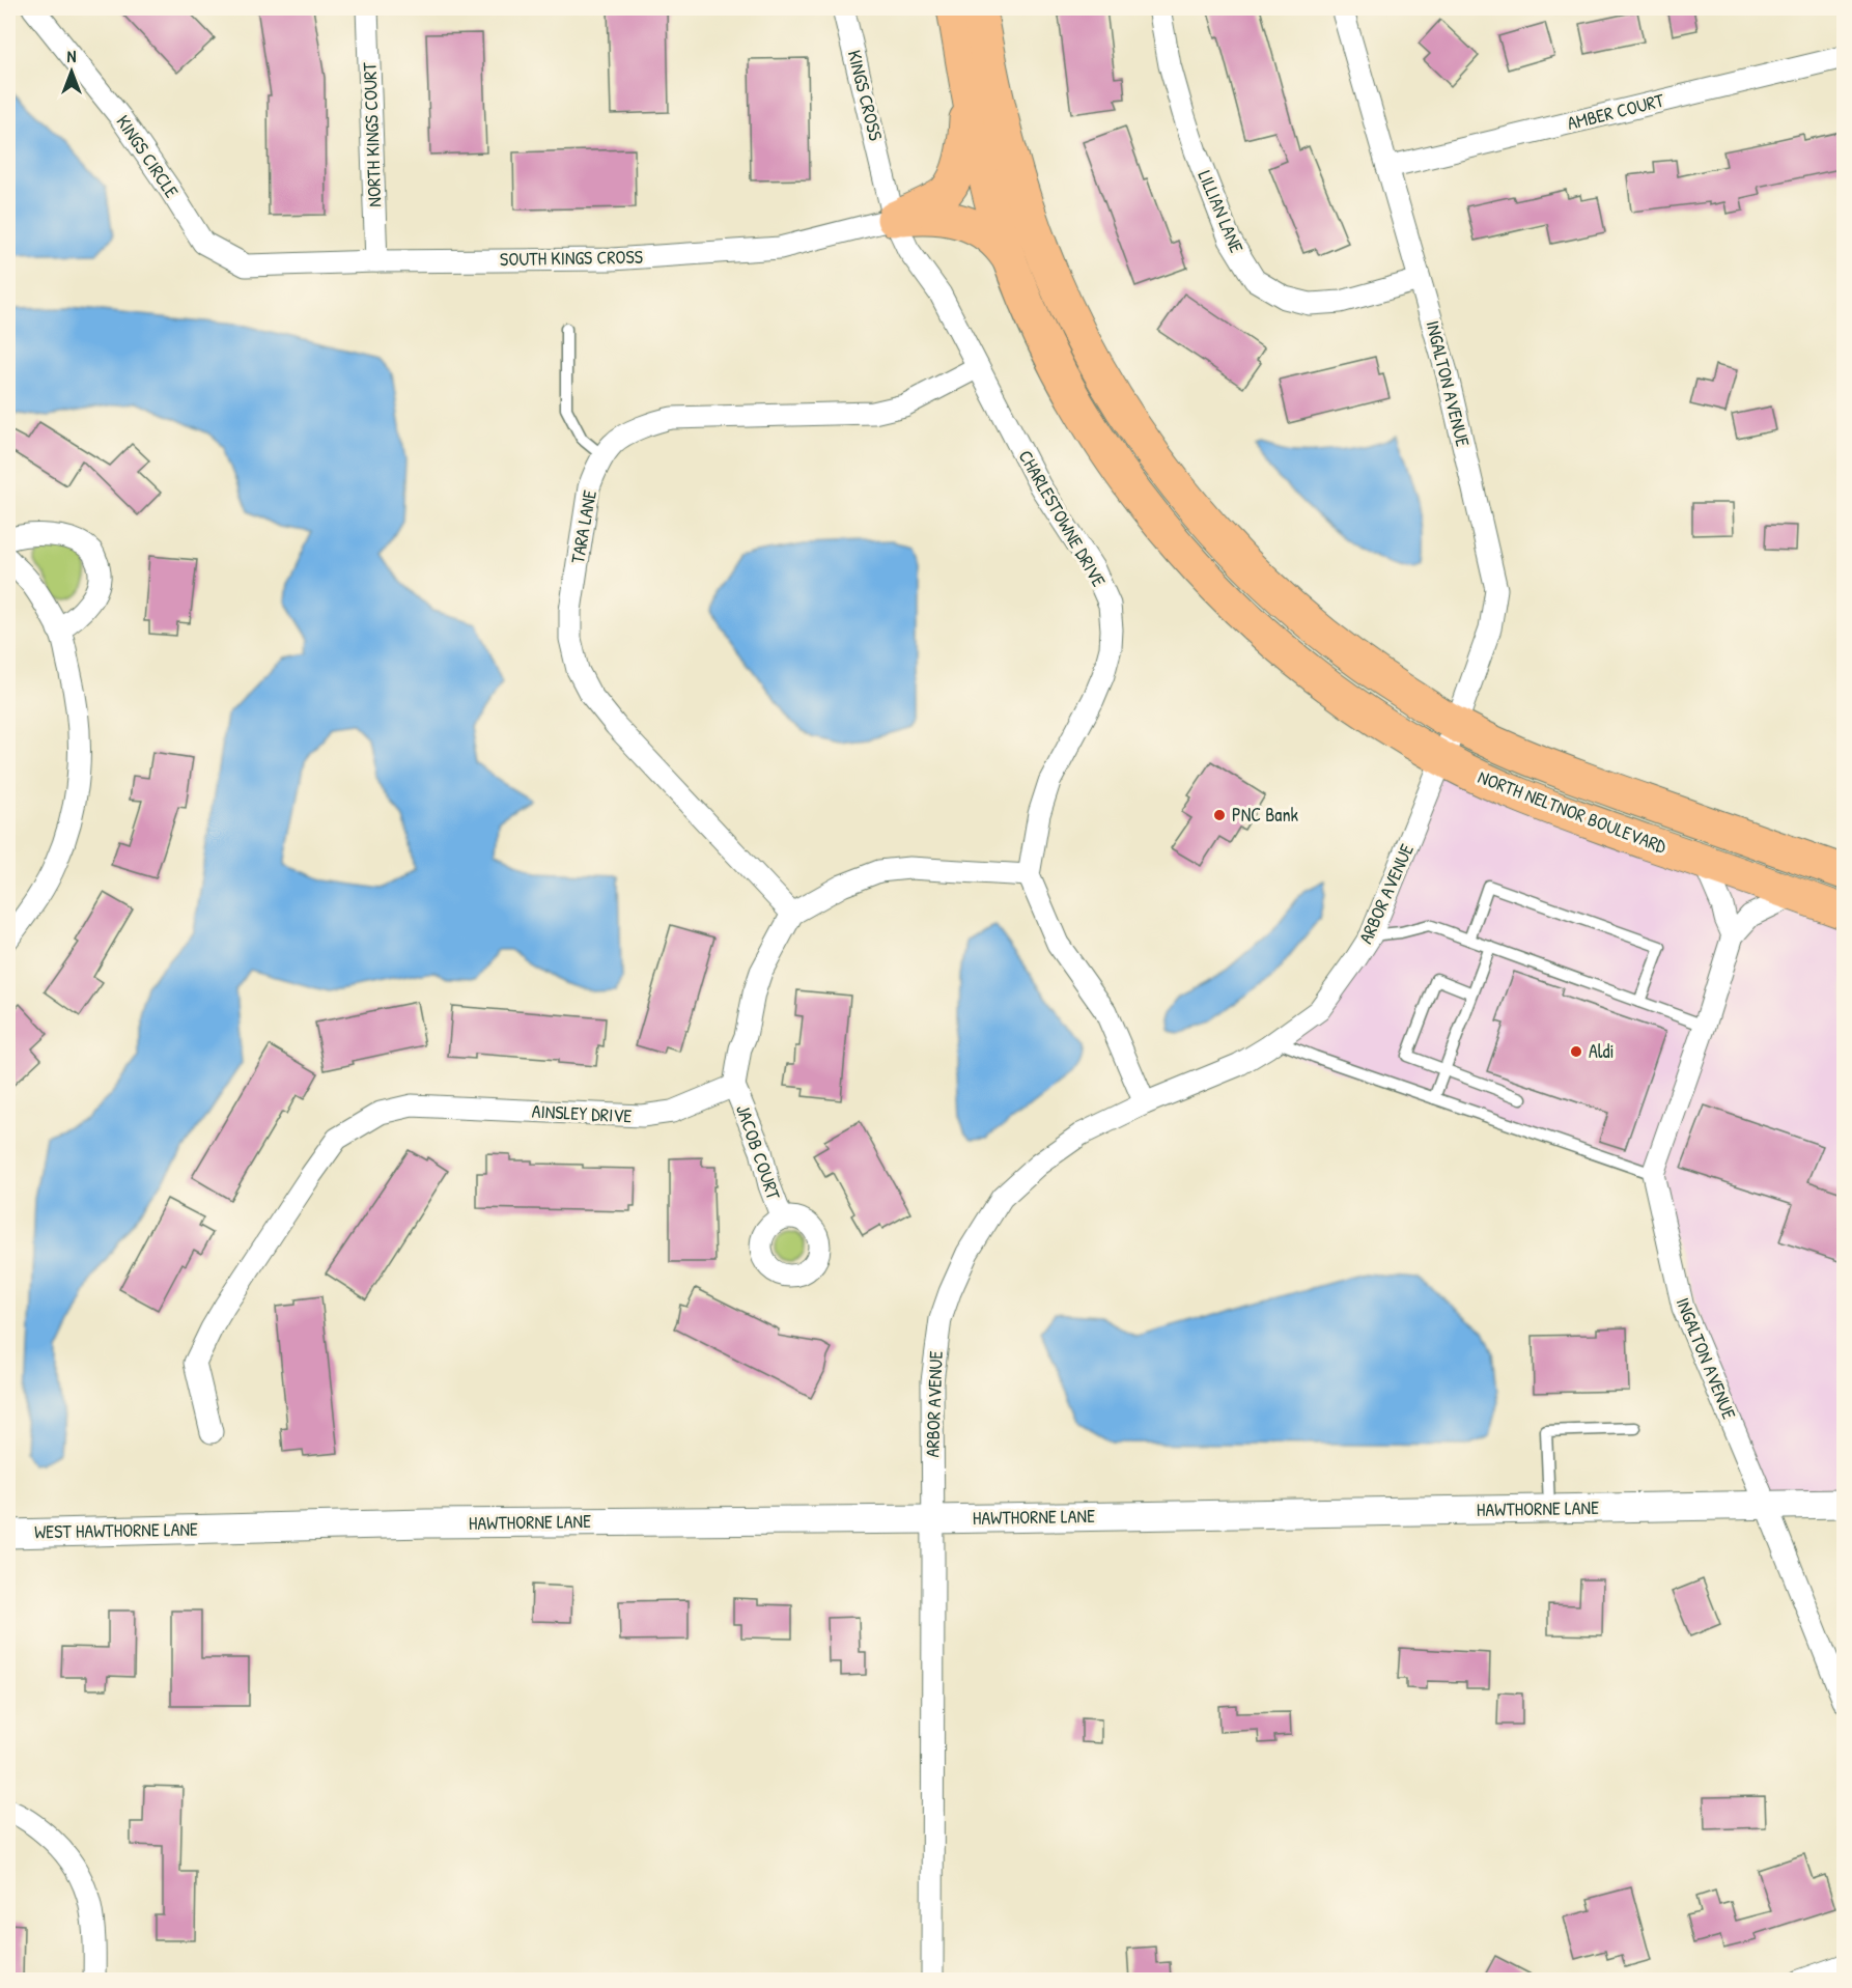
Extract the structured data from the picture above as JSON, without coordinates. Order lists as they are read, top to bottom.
{
  "streets": {
    "main road": ["NORTH NELTNOR BOULEVARD"],
    "street": [
      "KINGS CROSS",
      "AMBER COURT",
      "NORTH KINGS COURT",
      "KINGS CIRCLE",
      "LILLIAN LANE",
      "SOUTH KINGS CROSS",
      "INGALTON AVENUE",
      "CHARLESTOWNE DRIVE",
      "TARA LANE",
      "ARBOR AVENUE",
      "AINSLEY DRIVE",
      "JACOB COURT",
      "HAWTHORNE LANE",
      "WEST HAWTHORNE LANE"
    ]
  },
  "crossings": [
    ["KINGS CROSS", "SOUTH KINGS CROSS"],
    ["KINGS CROSS", "CHARLESTOWNE DRIVE"],
    ["AMBER COURT", "INGALTON AVENUE"],
    ["NORTH KINGS COURT", "SOUTH KINGS CROSS"],
    ["KINGS CIRCLE", "SOUTH KINGS CROSS"],
    ["LILLIAN LANE", "INGALTON AVENUE"],
    ["SOUTH KINGS CROSS", "CHARLESTOWNE DRIVE"],
    ["INGALTON AVENUE", "NORTH NELTNOR BOULEVARD"],
    ["INGALTON AVENUE", "ARBOR AVENUE"],
    ["INGALTON AVENUE", "HAWTHORNE LANE"],
    ["CHARLESTOWNE DRIVE", "TARA LANE"],
    ["NORTH NELTNOR BOULEVARD", "ARBOR AVENUE"],
    ["ARBOR AVENUE", "HAWTHORNE LANE"],
    ["AINSLEY DRIVE", "JACOB COURT"],
    ["HAWTHORNE LANE", "WEST HAWTHORNE LANE"]
  ],
  "places": ["PNC Bank", "Aldi"],
  "north": "top"
}
